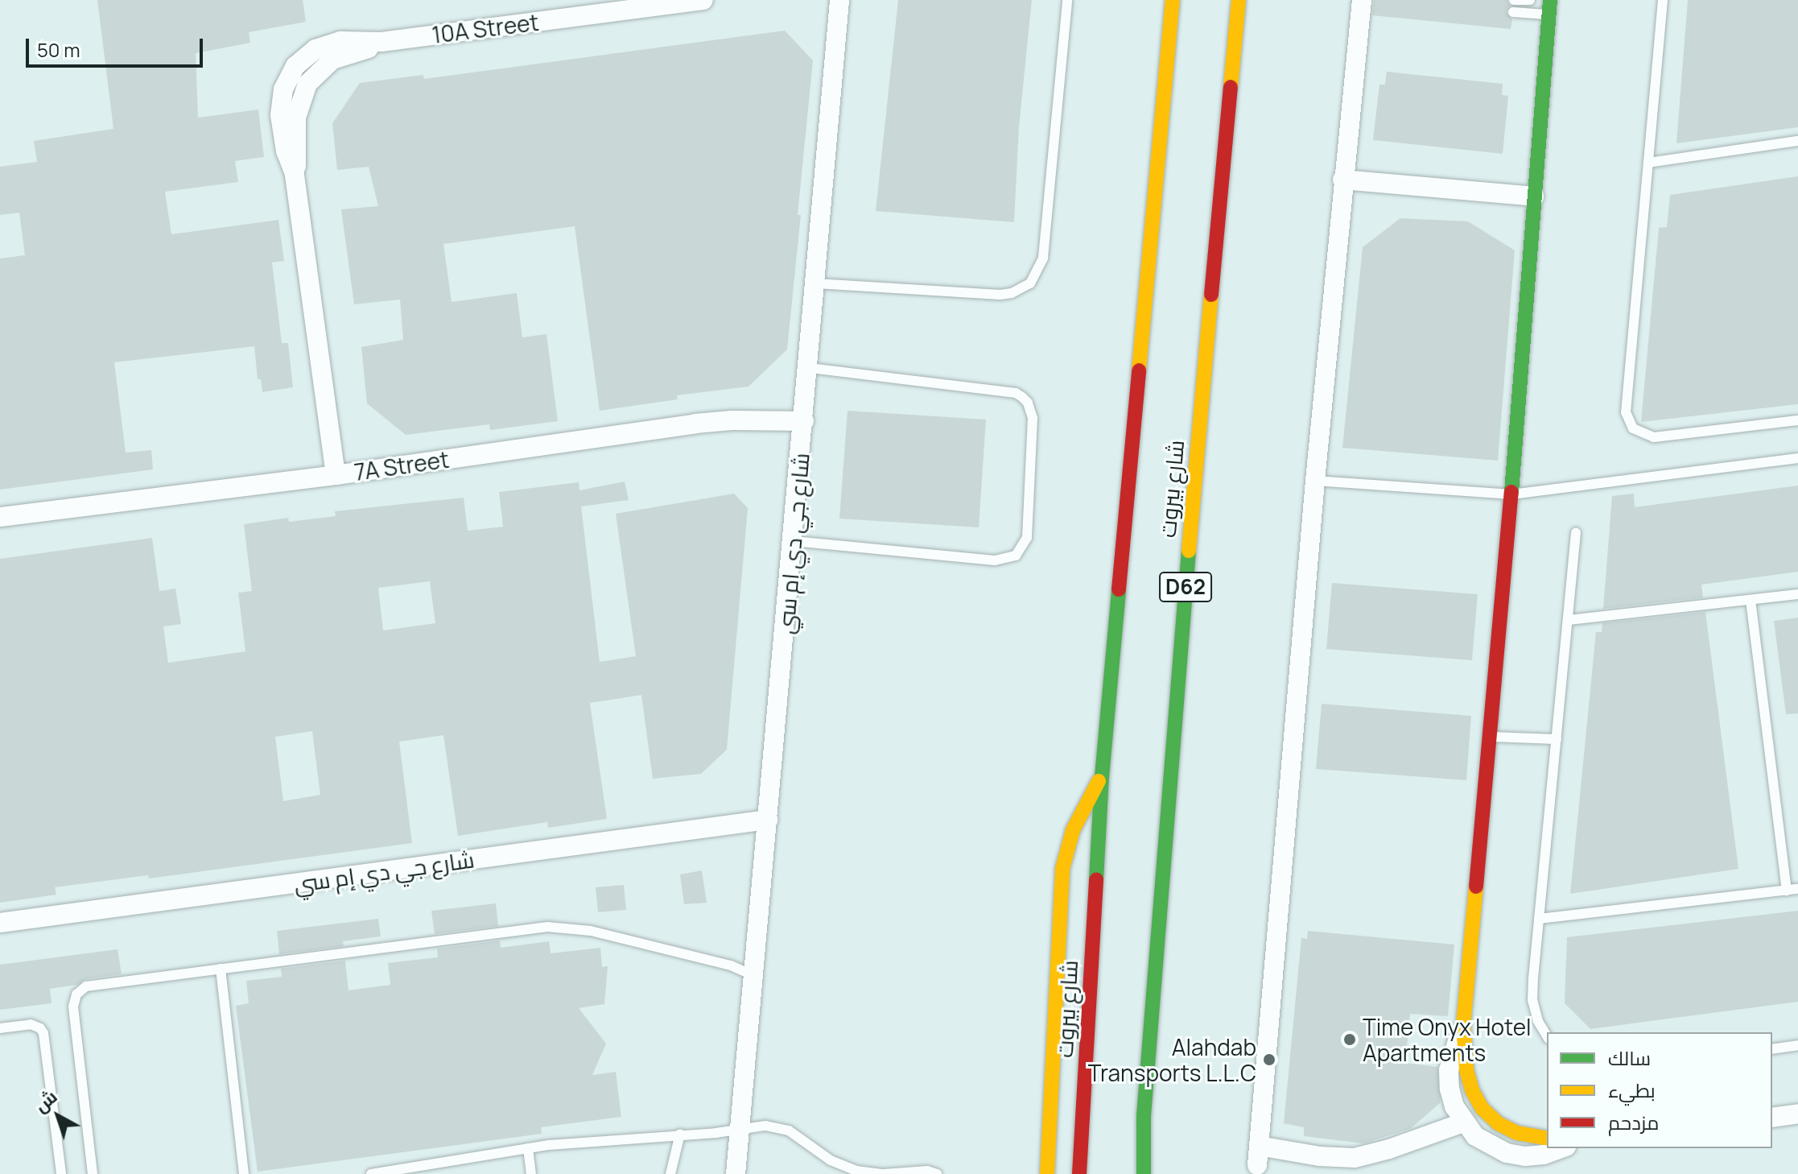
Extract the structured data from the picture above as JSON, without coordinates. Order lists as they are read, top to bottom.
{
  "streets": {
    "main road": ["شارع بيروت", "D62"],
    "street": ["10A Street", "7A Street", "شارع جي دي إم سي"]
  },
  "crossings": [
    ["10A Street", "7A Street"],
    ["7A Street", "شارع جي دي إم سي"]
  ],
  "places": ["Time Onyx Hotel Apartments", "Alahdab Transports L.L.C"],
  "legend": ["سالك", "بطيء", "مزدحم"],
  "scale_bar": "50 m",
  "north": "top left"
}
